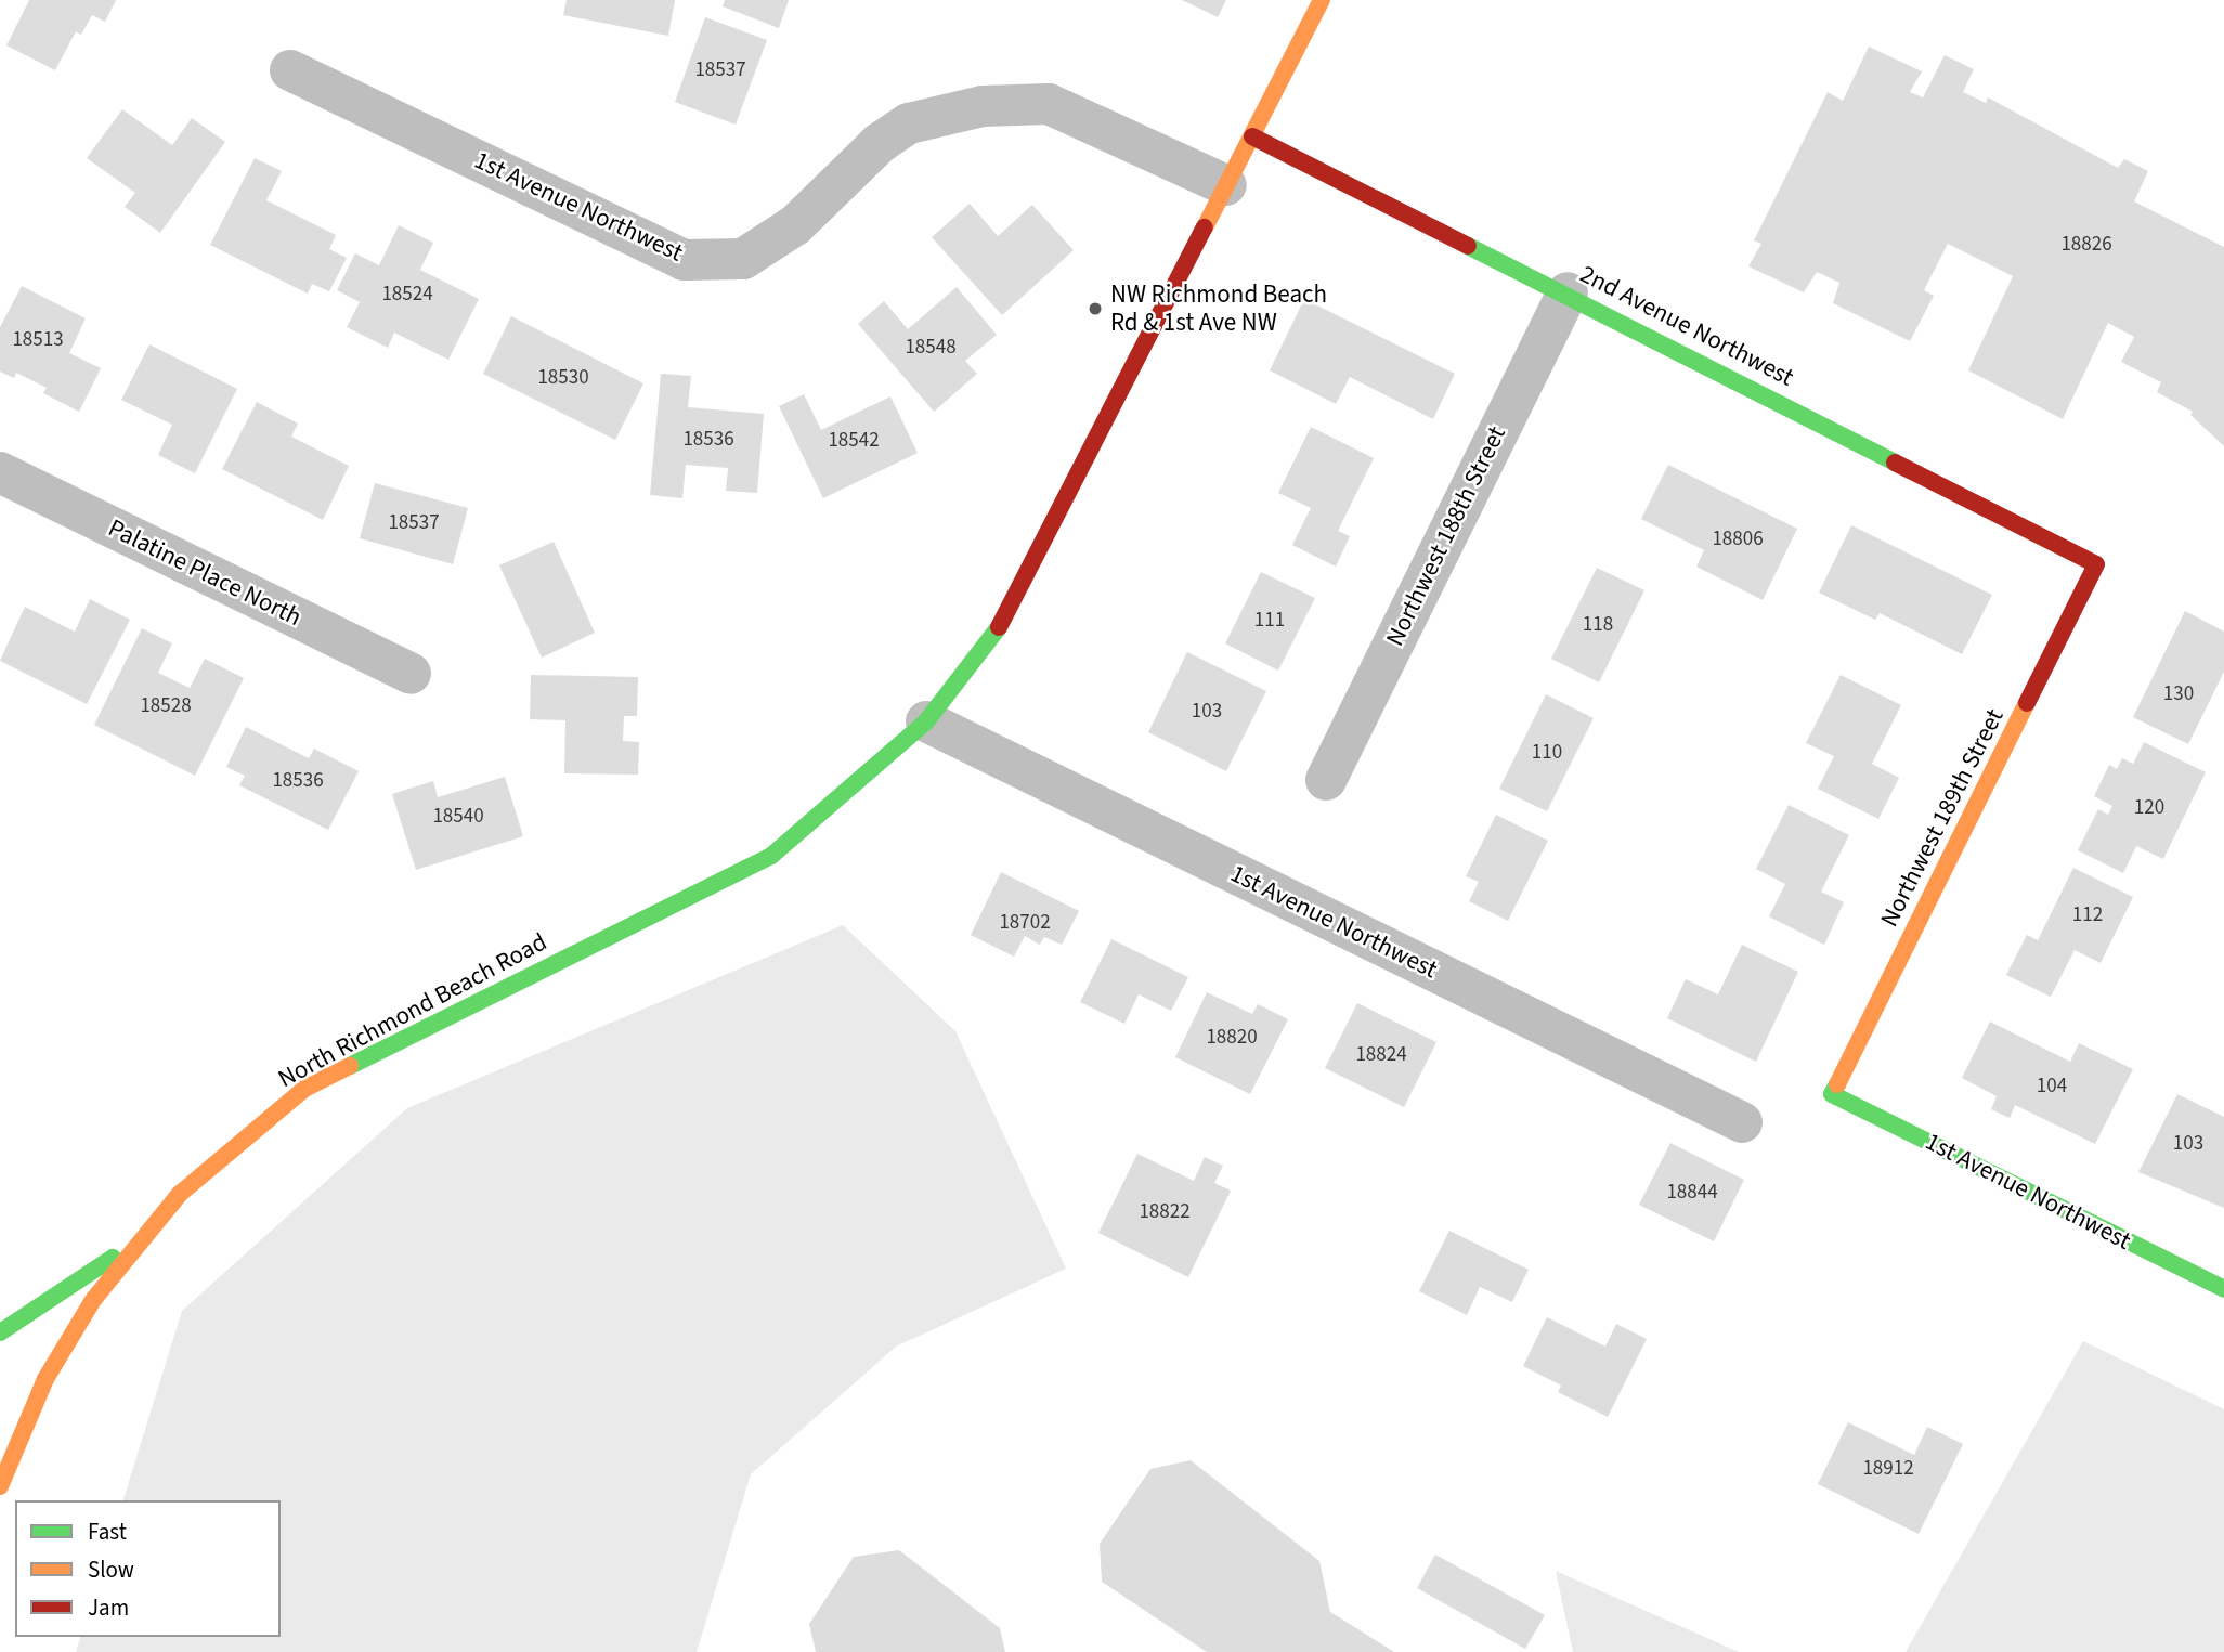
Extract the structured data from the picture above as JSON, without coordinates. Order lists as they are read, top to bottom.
{
  "streets": {
    "main road": [
      "1st Avenue Northwest",
      "2nd Avenue Northwest",
      "Northwest 189th Street",
      "North Richmond Beach Road"
    ],
    "street": ["Northwest 188th Street", "Palatine Place North"]
  },
  "crossings": [
    ["1st Avenue Northwest", "Northwest 189th Street"],
    ["1st Avenue Northwest", "North Richmond Beach Road"],
    ["2nd Avenue Northwest", "Northwest 188th Street"],
    ["2nd Avenue Northwest", "Northwest 189th Street"],
    ["2nd Avenue Northwest", "North Richmond Beach Road"]
  ],
  "places": ["NW Richmond Beach Rd & 1st Ave NW"],
  "house_numbers": [
    "18537",
    "18826",
    "18524",
    "18513",
    "18548",
    "18530",
    "18536",
    "18542",
    "18537",
    "18806",
    "111",
    "118",
    "130",
    "18528",
    "103",
    "110",
    "18536",
    "120",
    "18540",
    "112",
    "18702",
    "18820",
    "18824",
    "104",
    "103",
    "18844",
    "18822",
    "18912"
  ],
  "legend": ["Fast", "Slow", "Jam"]
}
